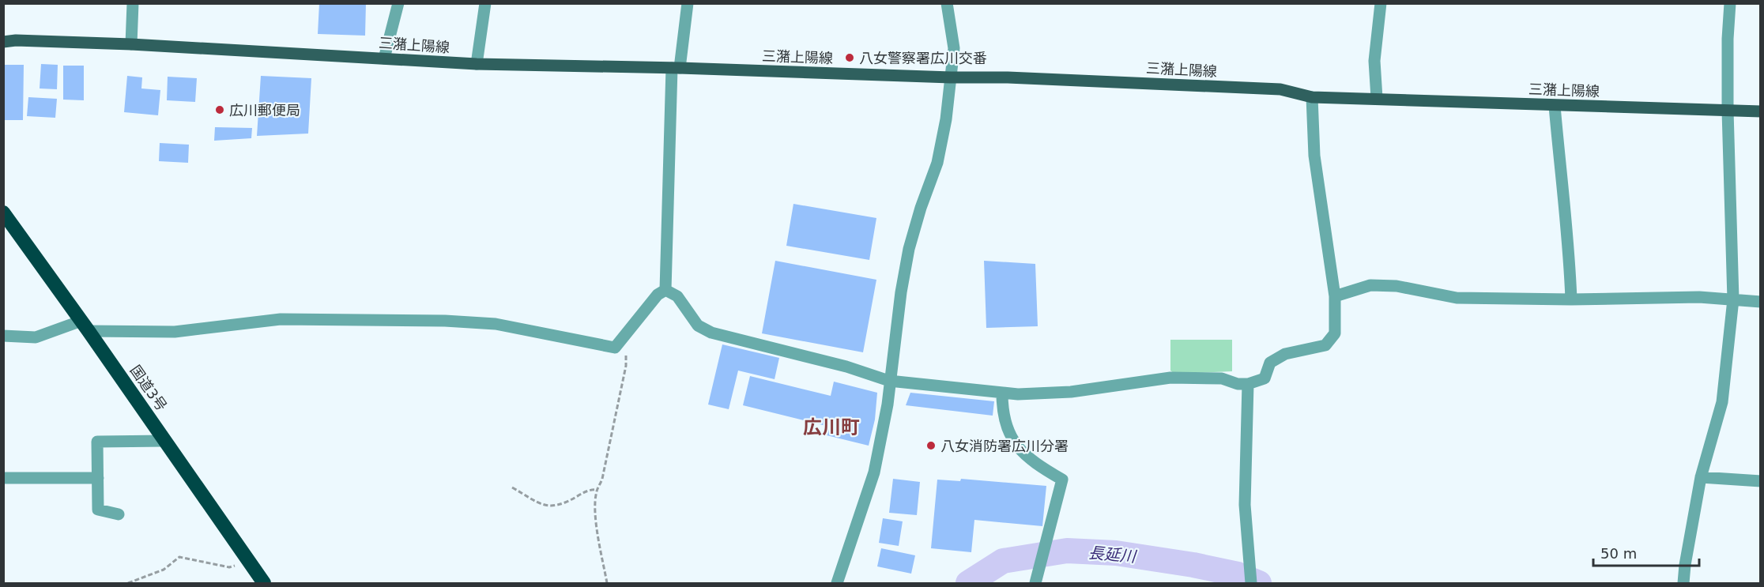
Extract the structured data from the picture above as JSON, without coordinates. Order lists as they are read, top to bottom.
{
  "streets": {
    "highway": ["国道3号"],
    "main road": ["三潴上陽線"]
  },
  "districts": ["広川町"],
  "water": ["長延川"],
  "places": ["八女警察署広川交番", "広川郵便局", "八女消防署広川分署"],
  "scale_bar": "50 m"
}
